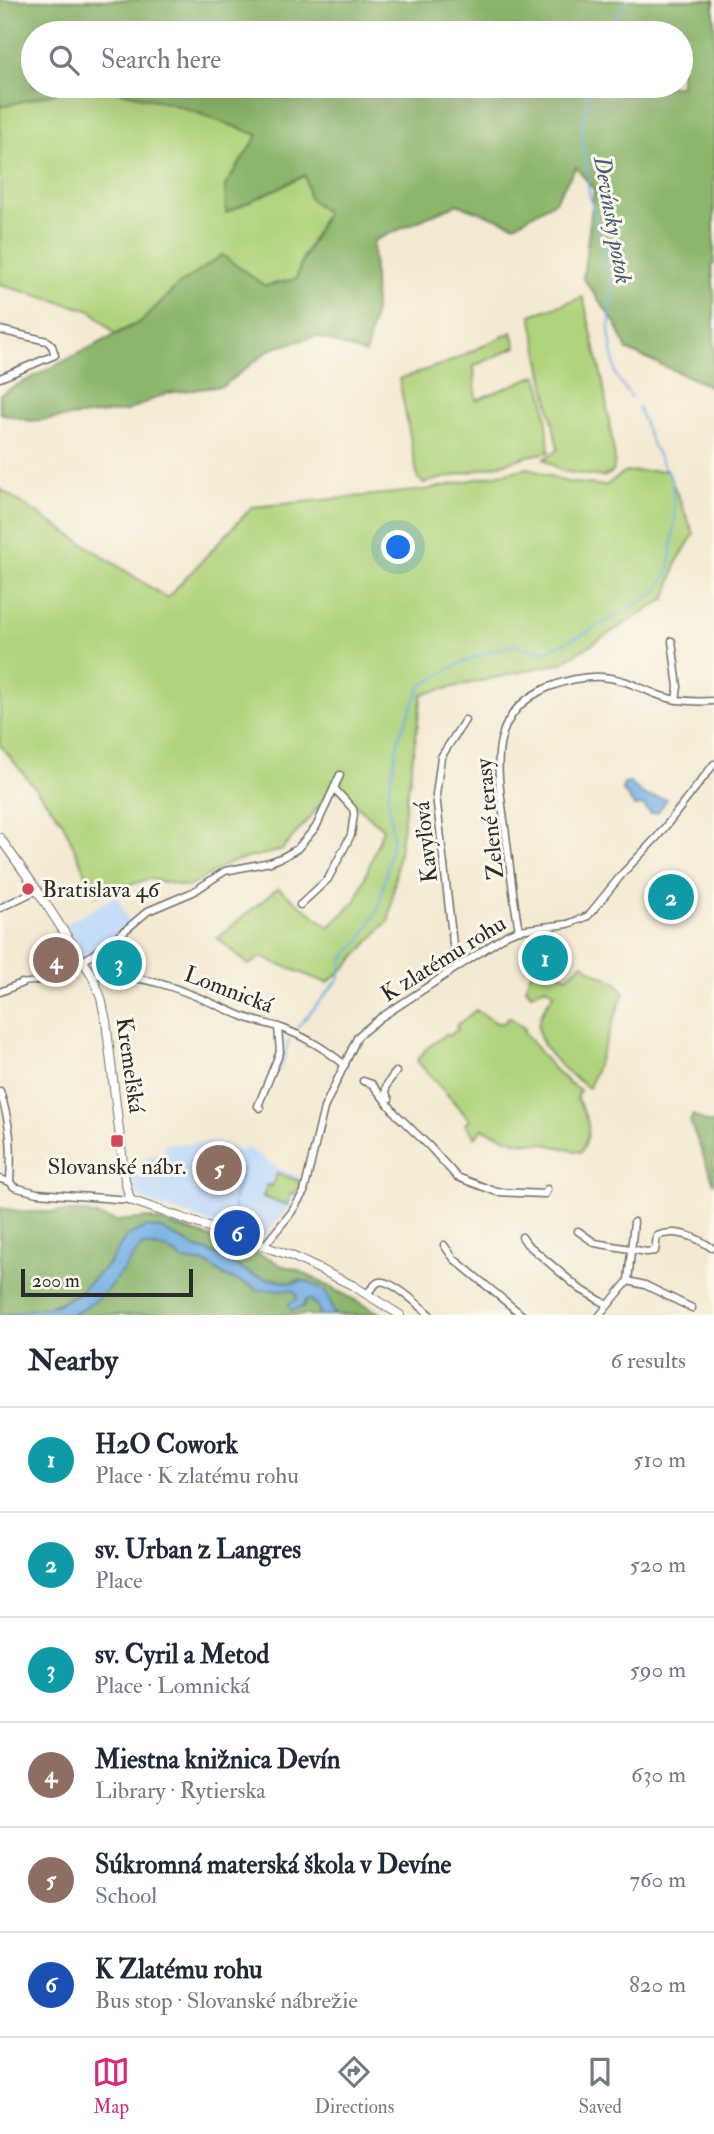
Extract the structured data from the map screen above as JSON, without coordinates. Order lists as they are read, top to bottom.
{
  "streets": {
    "street": [
      "Zelené terasy",
      "Kavyľová",
      "K zlatému rohu",
      "Lomnická",
      "Kremeľská"
    ]
  },
  "crossings": [
    ["Zelené terasy", "K zlatému rohu"],
    ["Kavyľová", "K zlatému rohu"],
    ["K zlatému rohu", "Lomnická"],
    ["Lomnická", "Kremeľská"]
  ],
  "water": ["Devínsky potok"],
  "places": {
    "other": ["Bratislava 46"],
    "transit": ["Slovanské nábr."]
  },
  "scale_bar": "200 m",
  "page": {
    "search": "Search here",
    "pins": [
      "2",
      "1",
      "4",
      "3",
      "5",
      "6"
    ],
    "scale": "200 m",
    "heading": ["Nearby", "6 results"],
    "list": [
      {
        "mark": "1",
        "name": "H2O Cowork",
        "note": "Place · K zlatému rohu",
        "value": "510 m"
      },
      {
        "mark": "2",
        "name": "sv. Urban z Langres",
        "note": "Place",
        "value": "520 m"
      },
      {
        "mark": "3",
        "name": "sv. Cyril a Metod",
        "note": "Place · Lomnická",
        "value": "590 m"
      },
      {
        "mark": "4",
        "name": "Miestna knižnica Devín",
        "note": "Library · Rytierska",
        "value": "630 m"
      },
      {
        "mark": "5",
        "name": "Súkromná materská škola v Devíne",
        "note": "School",
        "value": "760 m"
      },
      {
        "mark": "6",
        "name": "K Zlatému rohu",
        "note": "Bus stop · Slovanské nábrežie",
        "value": "820 m"
      }
    ],
    "nav": ["Map", "Directions", "Saved"]
  }
}
